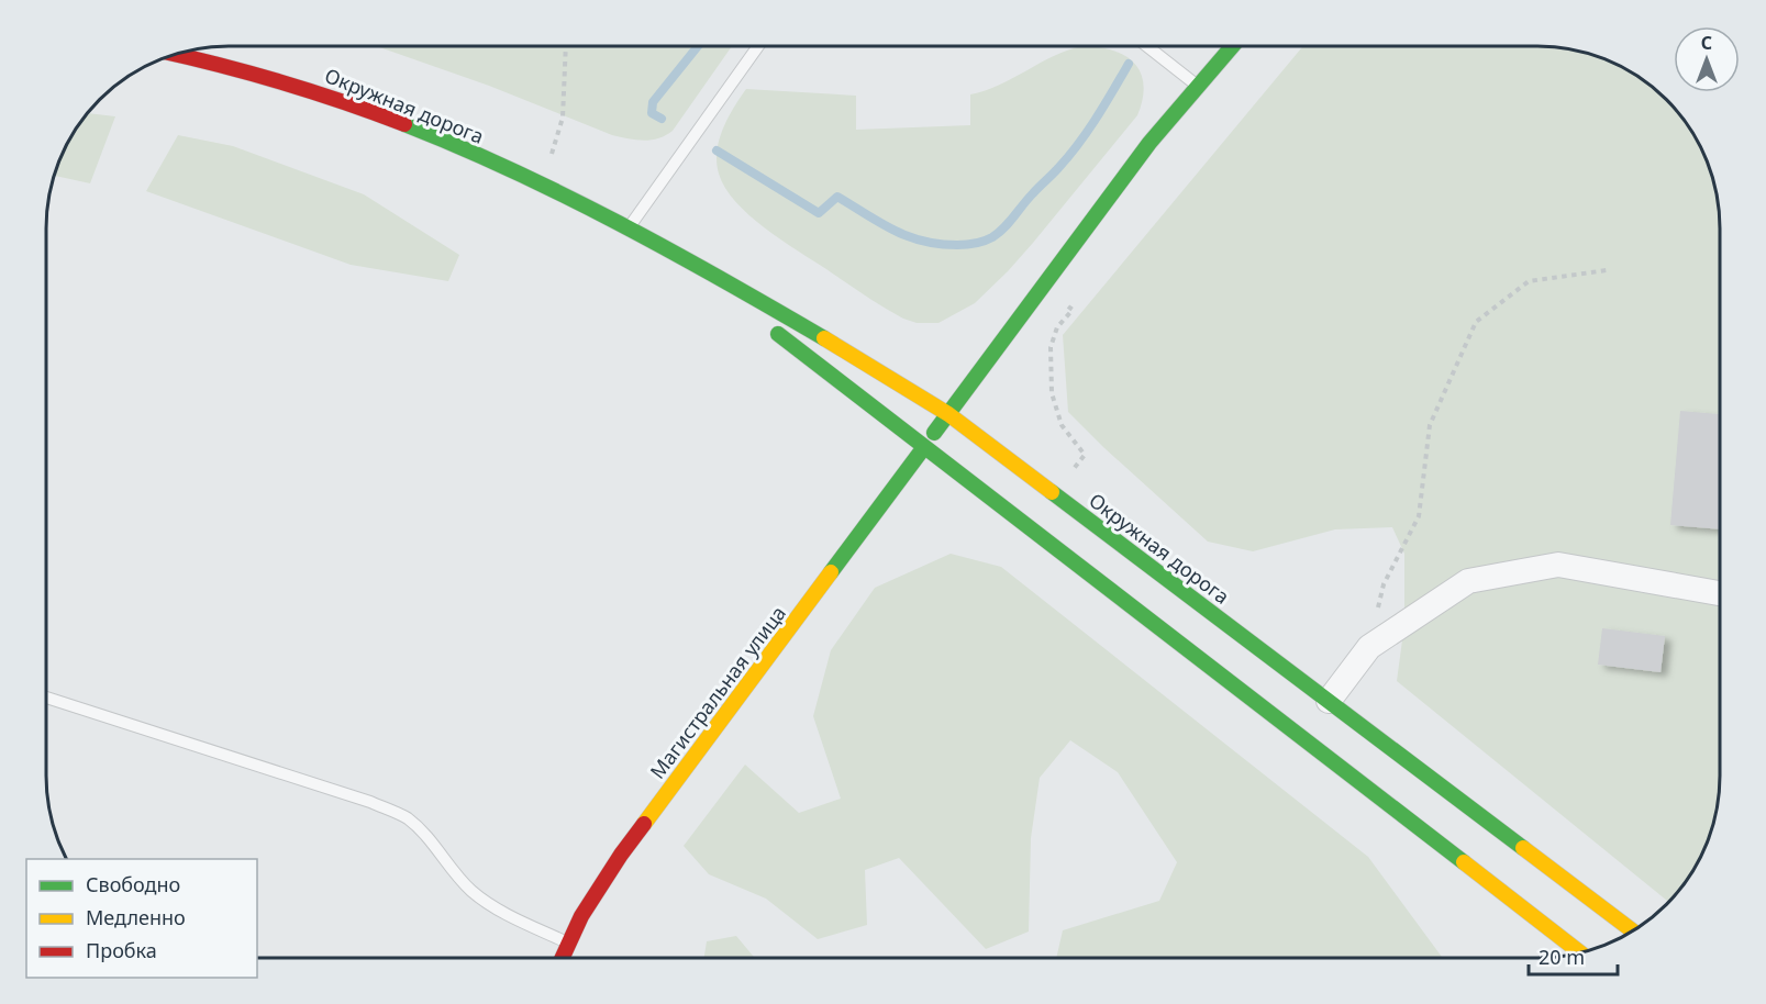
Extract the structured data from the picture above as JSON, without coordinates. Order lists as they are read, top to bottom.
{
  "streets": {
    "main road": ["Окружная дорога", "Магистральная улица"]
  },
  "crossings": [
    ["Окружная дорога", "Магистральная улица"]
  ],
  "legend": ["Свободно", "Медленно", "Пробка"],
  "scale_bar": "20 m",
  "north": "top"
}
